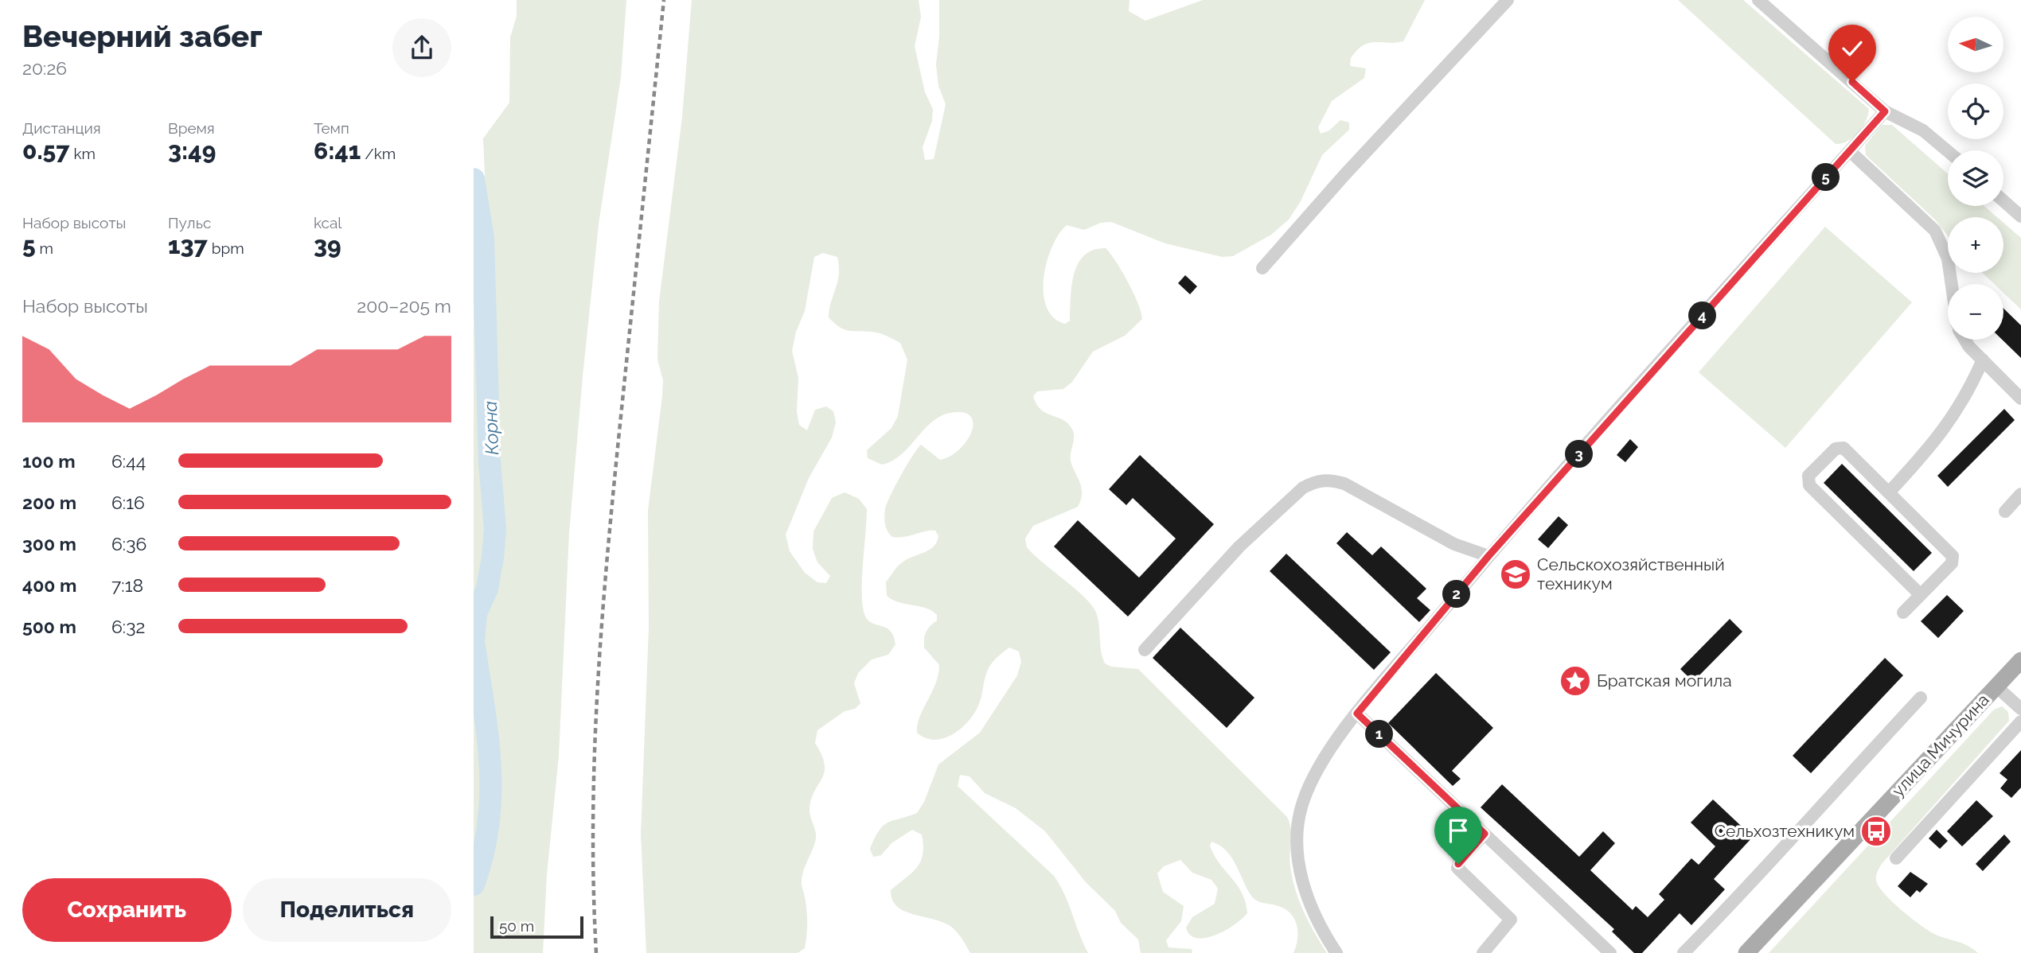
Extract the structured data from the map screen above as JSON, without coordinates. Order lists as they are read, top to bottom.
{
  "streets": {
    "main road": ["улица Мичурина"]
  },
  "water": ["Корна"],
  "places": {
    "school or university": ["Сельскохозяйственный техникум"],
    "place": ["Братская могила"],
    "bus stop": ["Сельхозтехникум"]
  },
  "scale_bar": "50 m",
  "north": "left",
  "page": {
    "heading": ["Вечерний забег", "20:26"],
    "map_buttons": ["+", "−"],
    "stats": [
      ["Дистанция", "0.57 km"],
      ["Время", "3:49"],
      ["Темп", "6:41 /km"],
      ["Набор высоты", "5 m"],
      ["Пульс", "137 bpm"],
      ["kcal", "39"]
    ],
    "pins": [
      "5",
      "4",
      "3",
      "2",
      "1"
    ],
    "chart": ["Набор высоты", "200–205 m"],
    "list": [
      {
        "name": "100 m",
        "note": "6:44"
      },
      {
        "name": "200 m",
        "note": "6:16"
      },
      {
        "name": "300 m",
        "note": "6:36"
      },
      {
        "name": "400 m",
        "note": "7:18"
      },
      {
        "name": "500 m",
        "note": "6:32"
      }
    ],
    "buttons": ["Сохранить", "Поделиться"],
    "scale": "50 m"
  }
}
